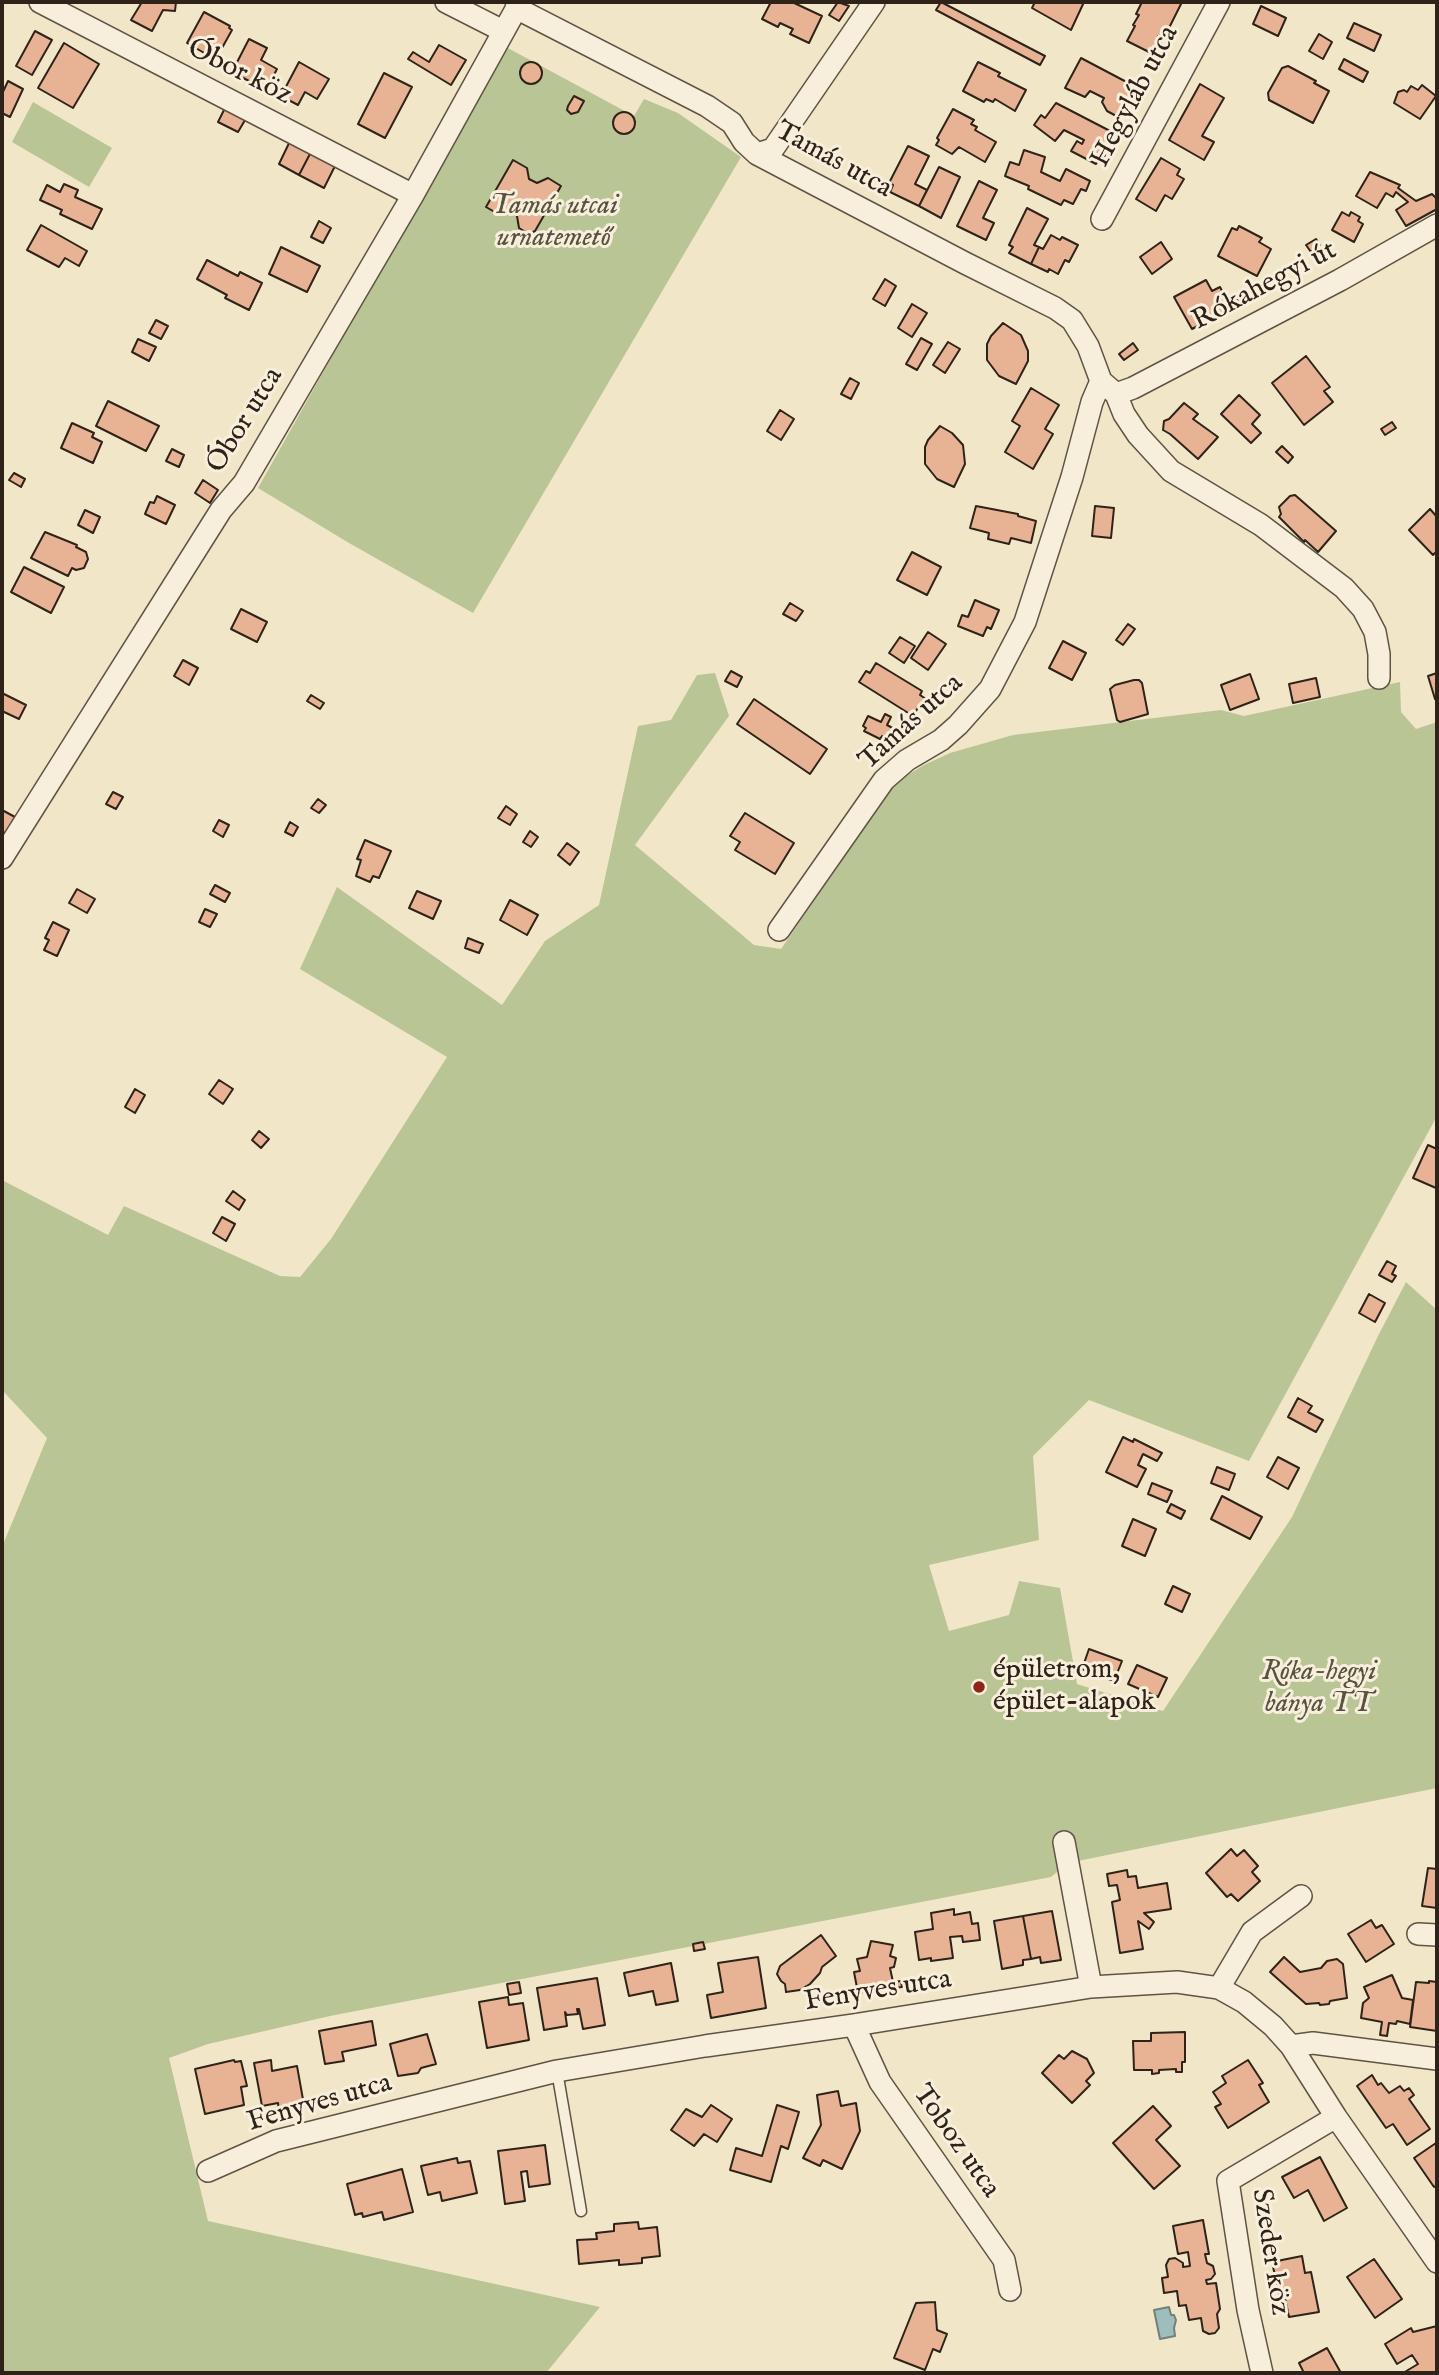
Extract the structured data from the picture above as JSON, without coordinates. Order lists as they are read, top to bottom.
{
  "streets": {
    "street": [
      "Óbor köz",
      "Hegyláb utca",
      "Tamás utca",
      "Rókahegyi út",
      "Óbor utca",
      "Fenyves utca",
      "Toboz utca",
      "Szeder köz"
    ]
  },
  "crossings": [
    ["Óbor köz", "Óbor utca"],
    ["Tamás utca", "Rókahegyi út"],
    ["Tamás utca", "Óbor utca"],
    ["Fenyves utca", "Toboz utca"],
    ["Fenyves utca", "Szeder köz"]
  ],
  "parks": ["Tamás utcai urnatemető", "Róka-hegyi bánya TT"],
  "places": ["épületrom, épület-alapok"]
}
